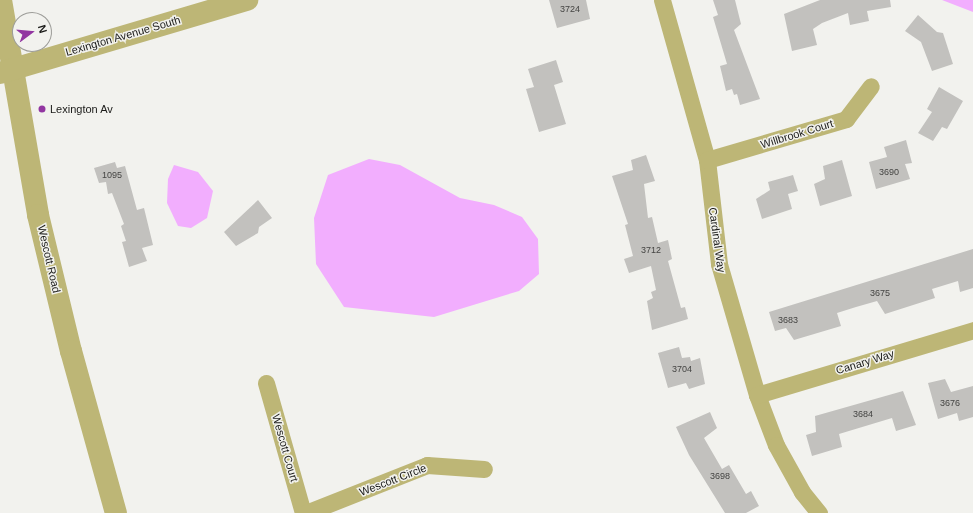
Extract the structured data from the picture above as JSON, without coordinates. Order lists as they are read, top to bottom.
{
  "streets": {
    "street": [
      "Lexington Avenue South",
      "Willbrook Court",
      "Cardinal Way",
      "Wescott Road",
      "Canary Way",
      "Wescott Court",
      "Wescott Circle"
    ]
  },
  "crossings": [
    ["Lexington Avenue South", "Wescott Road"],
    ["Willbrook Court", "Cardinal Way"],
    ["Cardinal Way", "Canary Way"],
    ["Wescott Court", "Wescott Circle"]
  ],
  "places": ["Lexington Av"],
  "house_numbers": [
    "3724",
    "3690",
    "1095",
    "3712",
    "3675",
    "3683",
    "3704",
    "3676",
    "3684",
    "3698"
  ],
  "north": "right"
}
